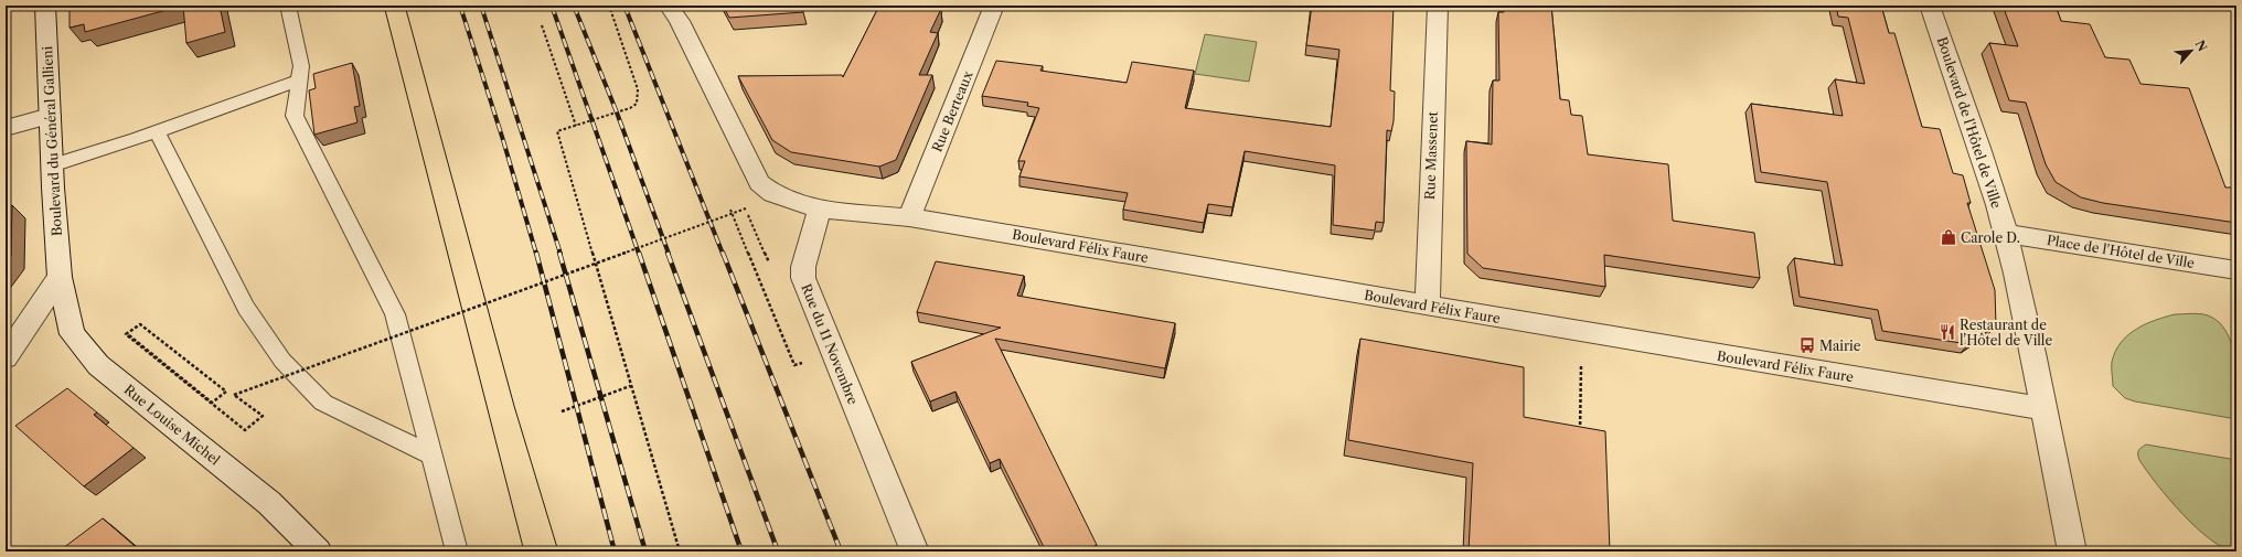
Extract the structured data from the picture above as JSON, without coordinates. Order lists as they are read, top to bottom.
{
  "streets": {
    "street": [
      "Rue Berteaux",
      "Boulevard de l'Hôtel de Ville",
      "Boulevard du Général Gallieni",
      "Rue Massenet",
      "Boulevard Félix Faure",
      "Place de l'Hôtel de Ville",
      "Rue du 11 Novembre",
      "Rue Louise Michel"
    ]
  },
  "crossings": [
    ["Rue Berteaux", "Boulevard Félix Faure"],
    ["Boulevard de l'Hôtel de Ville", "Boulevard Félix Faure"],
    ["Boulevard de l'Hôtel de Ville", "Place de l'Hôtel de Ville"],
    ["Boulevard du Général Gallieni", "Rue Louise Michel"],
    ["Rue Massenet", "Boulevard Félix Faure"],
    ["Boulevard Félix Faure", "Rue du 11 Novembre"]
  ],
  "places": {
    "shop": ["Carole D."],
    "restaurant": ["Restaurant de l'Hôtel de Ville"],
    "bus stop": ["Mairie"]
  },
  "north": "top right"
}
